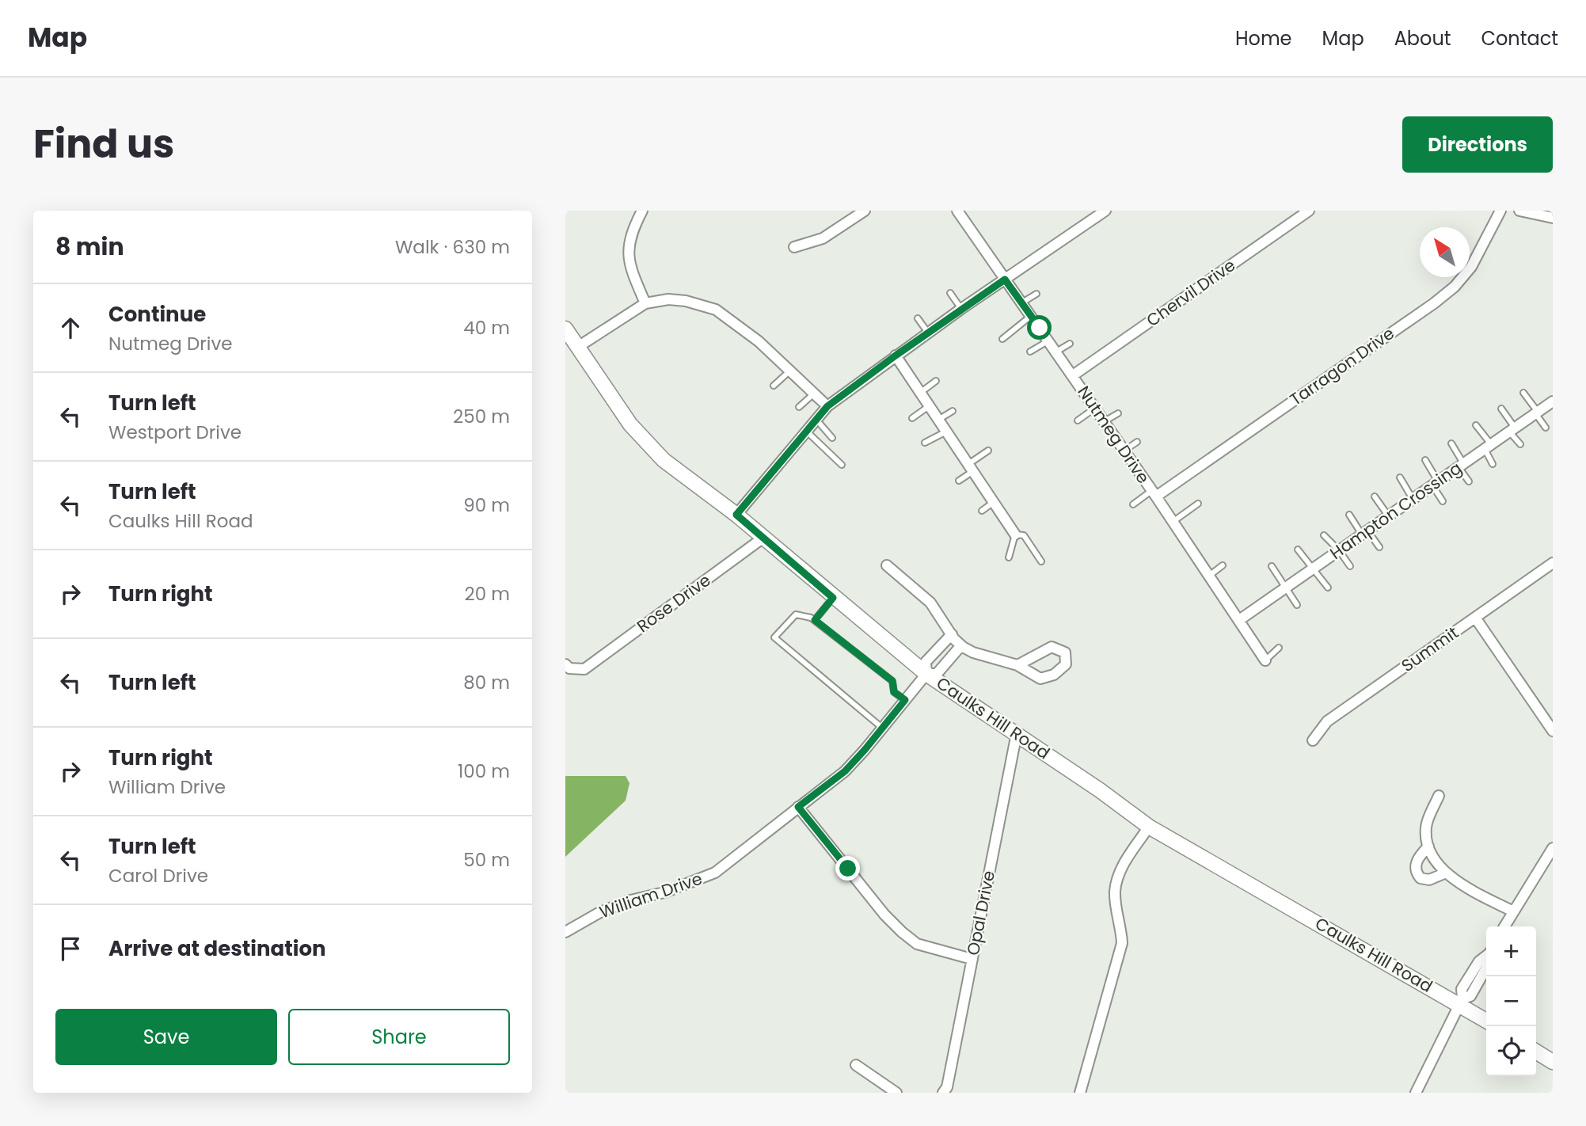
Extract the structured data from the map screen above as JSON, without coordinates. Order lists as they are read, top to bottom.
{
  "streets": {
    "main road": ["Caulks Hill Road"],
    "street": [
      "Chervil Drive",
      "Tarragon Drive",
      "Nutmeg Drive",
      "Hampton Crossing",
      "Rose Drive",
      "Summit",
      "William Drive",
      "Opal Drive"
    ]
  },
  "crossings": [
    ["Chervil Drive", "Nutmeg Drive"],
    ["Tarragon Drive", "Nutmeg Drive"],
    ["Nutmeg Drive", "Hampton Crossing"],
    ["Rose Drive", "Caulks Hill Road"],
    ["Caulks Hill Road", "William Drive"],
    ["Caulks Hill Road", "Opal Drive"]
  ],
  "north": "top left",
  "page": {
    "header": "Map",
    "nav": [
      "Home",
      "Map",
      "About",
      "Contact"
    ],
    "title": "Find us",
    "buttons": [
      "Directions",
      ["Save", "Share"]
    ],
    "heading": ["8 min", "Walk · 630 m"],
    "list": [
      ["Continue", "Nutmeg Drive", "40 m"],
      ["Turn left", "Westport Drive", "250 m"],
      ["Turn left", "Caulks Hill Road", "90 m"],
      ["Turn right", "20 m"],
      ["Turn left", "80 m"],
      ["Turn right", "William Drive", "100 m"],
      ["Turn left", "Carol Drive", "50 m"],
      "Arrive at destination"
    ],
    "map_buttons": ["+", "−"]
  }
}
